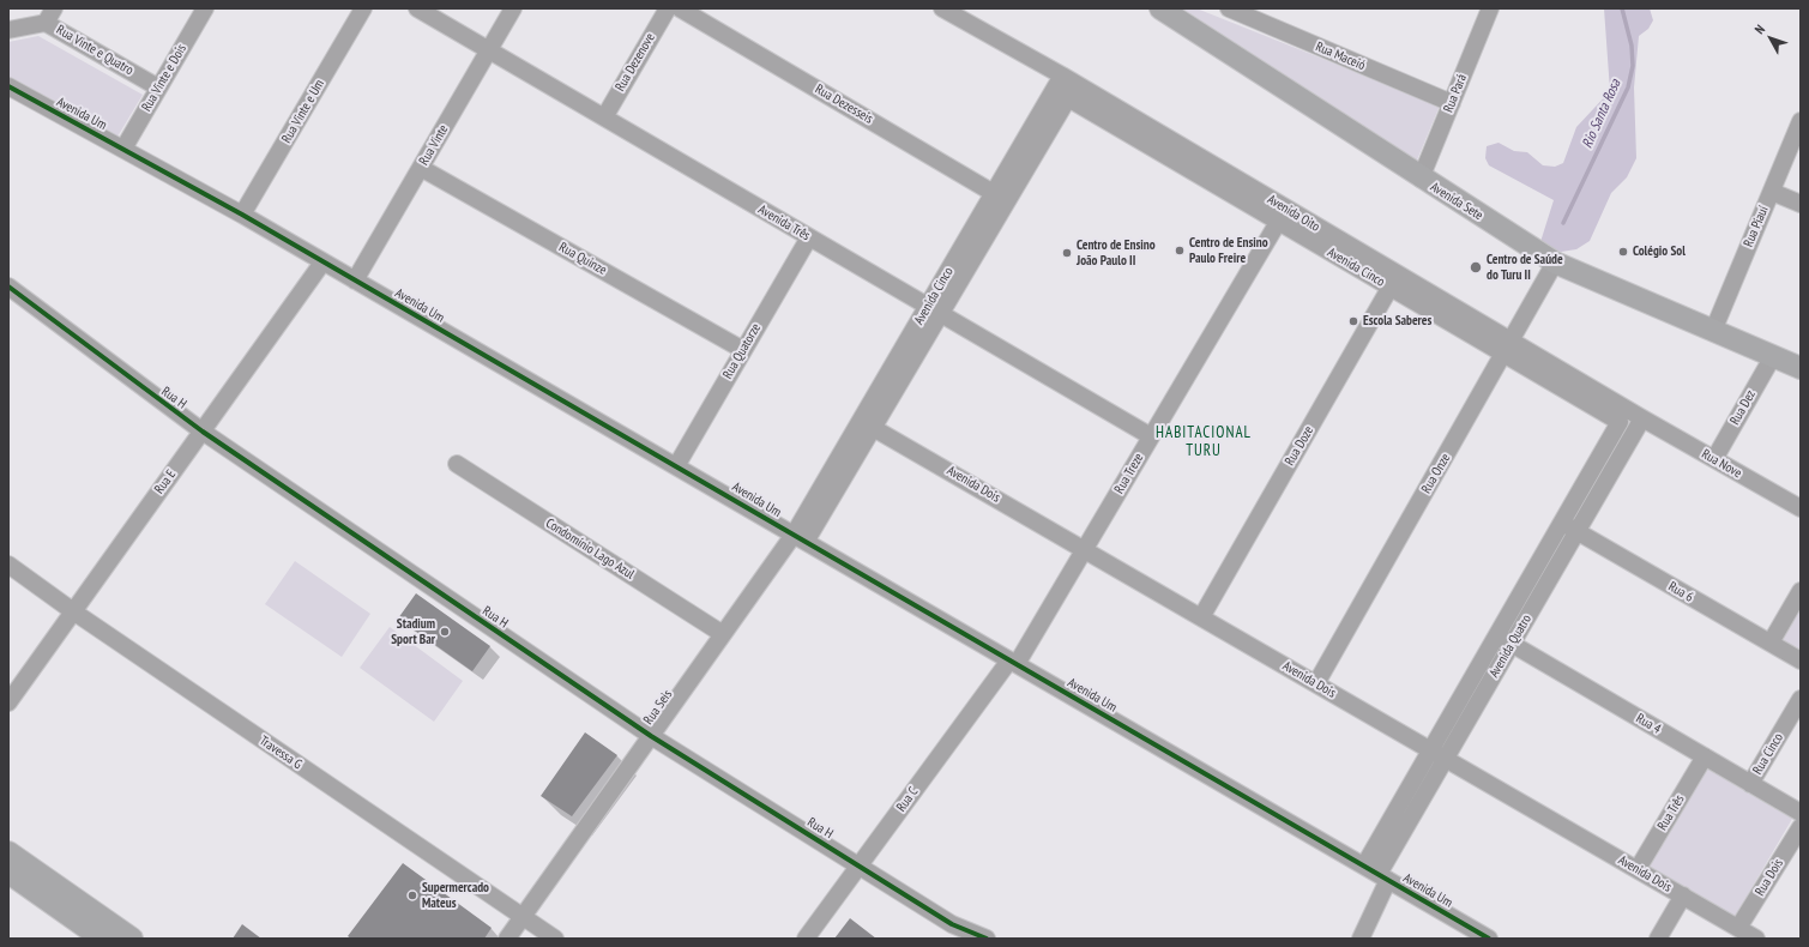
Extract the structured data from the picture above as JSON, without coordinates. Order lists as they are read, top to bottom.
{
  "streets": {
    "main road": ["Avenida Sete"],
    "street": [
      "Rua Vinte e Quatro",
      "Rua Maceió",
      "Rua Dezenove",
      "Rua Vinte e Dois",
      "Rua Pará",
      "Rua Dezesseis",
      "Rua Vinte e Um",
      "Avenida Um",
      "Rua Vinte",
      "Avenida Oito",
      "Avenida Três",
      "Rua Piauí",
      "Rua Quinze",
      "Avenida Cinco",
      "Rua Quatorze",
      "Rua H",
      "Rua Dez",
      "Rua Doze",
      "Rua Nove",
      "Rua Treze",
      "Rua Onze",
      "Rua E",
      "Avenida Dois",
      "Condomínio Lago Azul",
      "Rua 6",
      "Avenida Quatro",
      "Rua Seis",
      "Rua 4",
      "Travessa G",
      "Rua Cinco",
      "Rua C",
      "Rua Três",
      "Rua Dois"
    ]
  },
  "crossings": [
    ["Rua Vinte e Quatro", "Rua Vinte e Dois"],
    ["Rua Maceió", "Rua Pará"],
    ["Rua Dezenove", "Avenida Três"],
    ["Rua Vinte e Dois", "Avenida Um"],
    ["Rua Pará", "Avenida Sete"],
    ["Rua Dezesseis", "Avenida Cinco"],
    ["Rua Vinte e Um", "Avenida Um"],
    ["Avenida Um", "Rua Vinte"],
    ["Avenida Um", "Avenida Cinco"],
    ["Avenida Um", "Rua Quatorze"],
    ["Avenida Um", "Rua Treze"],
    ["Avenida Um", "Rua E"],
    ["Avenida Um", "Avenida Quatro"],
    ["Avenida Um", "Rua Seis"],
    ["Avenida Um", "Rua C"],
    ["Rua Vinte", "Avenida Três"],
    ["Rua Vinte", "Rua Quinze"],
    ["Avenida Sete", "Rua Piauí"],
    ["Avenida Sete", "Rua Dez"],
    ["Avenida Sete", "Rua Onze"],
    ["Avenida Oito", "Avenida Cinco"],
    ["Avenida Oito", "Rua Treze"],
    ["Avenida Três", "Avenida Cinco"],
    ["Avenida Três", "Rua Quatorze"],
    ["Avenida Três", "Rua Treze"],
    ["Rua Quinze", "Rua Quatorze"],
    ["Avenida Cinco", "Rua Doze"],
    ["Avenida Cinco", "Rua Treze"],
    ["Avenida Cinco", "Rua Onze"],
    ["Avenida Cinco", "Avenida Dois"],
    ["Avenida Cinco", "Avenida Quatro"],
    ["Avenida Cinco", "Rua Seis"],
    ["Rua H", "Rua E"],
    ["Rua H", "Rua Seis"],
    ["Rua H", "Rua C"],
    ["Rua Dez", "Rua Nove"],
    ["Rua Doze", "Avenida Dois"],
    ["Rua Nove", "Avenida Quatro"],
    ["Rua Treze", "Avenida Dois"],
    ["Rua Treze", "Rua C"],
    ["Rua Onze", "Avenida Dois"],
    ["Rua E", "Travessa G"],
    ["Avenida Dois", "Avenida Quatro"],
    ["Avenida Dois", "Rua Três"],
    ["Avenida Dois", "Rua Dois"],
    ["Condomínio Lago Azul", "Rua Seis"],
    ["Rua 6", "Avenida Quatro"],
    ["Avenida Quatro", "Rua 4"],
    ["Rua Seis", "Travessa G"],
    ["Rua 4", "Rua Cinco"],
    ["Rua 4", "Rua Três"]
  ],
  "districts": ["HABITACIONAL TURU"],
  "water": ["Rio Santa Rosa"],
  "places": [
    "Centro de Ensino Paulo Freire",
    "Colégio Sol",
    "Centro de Ensino João Paulo II",
    "Centro de Saúde do Turu II",
    "Escola Saberes",
    "Stadium Sport Bar",
    "Supermercado Mateus"
  ],
  "north": "top left"
}
